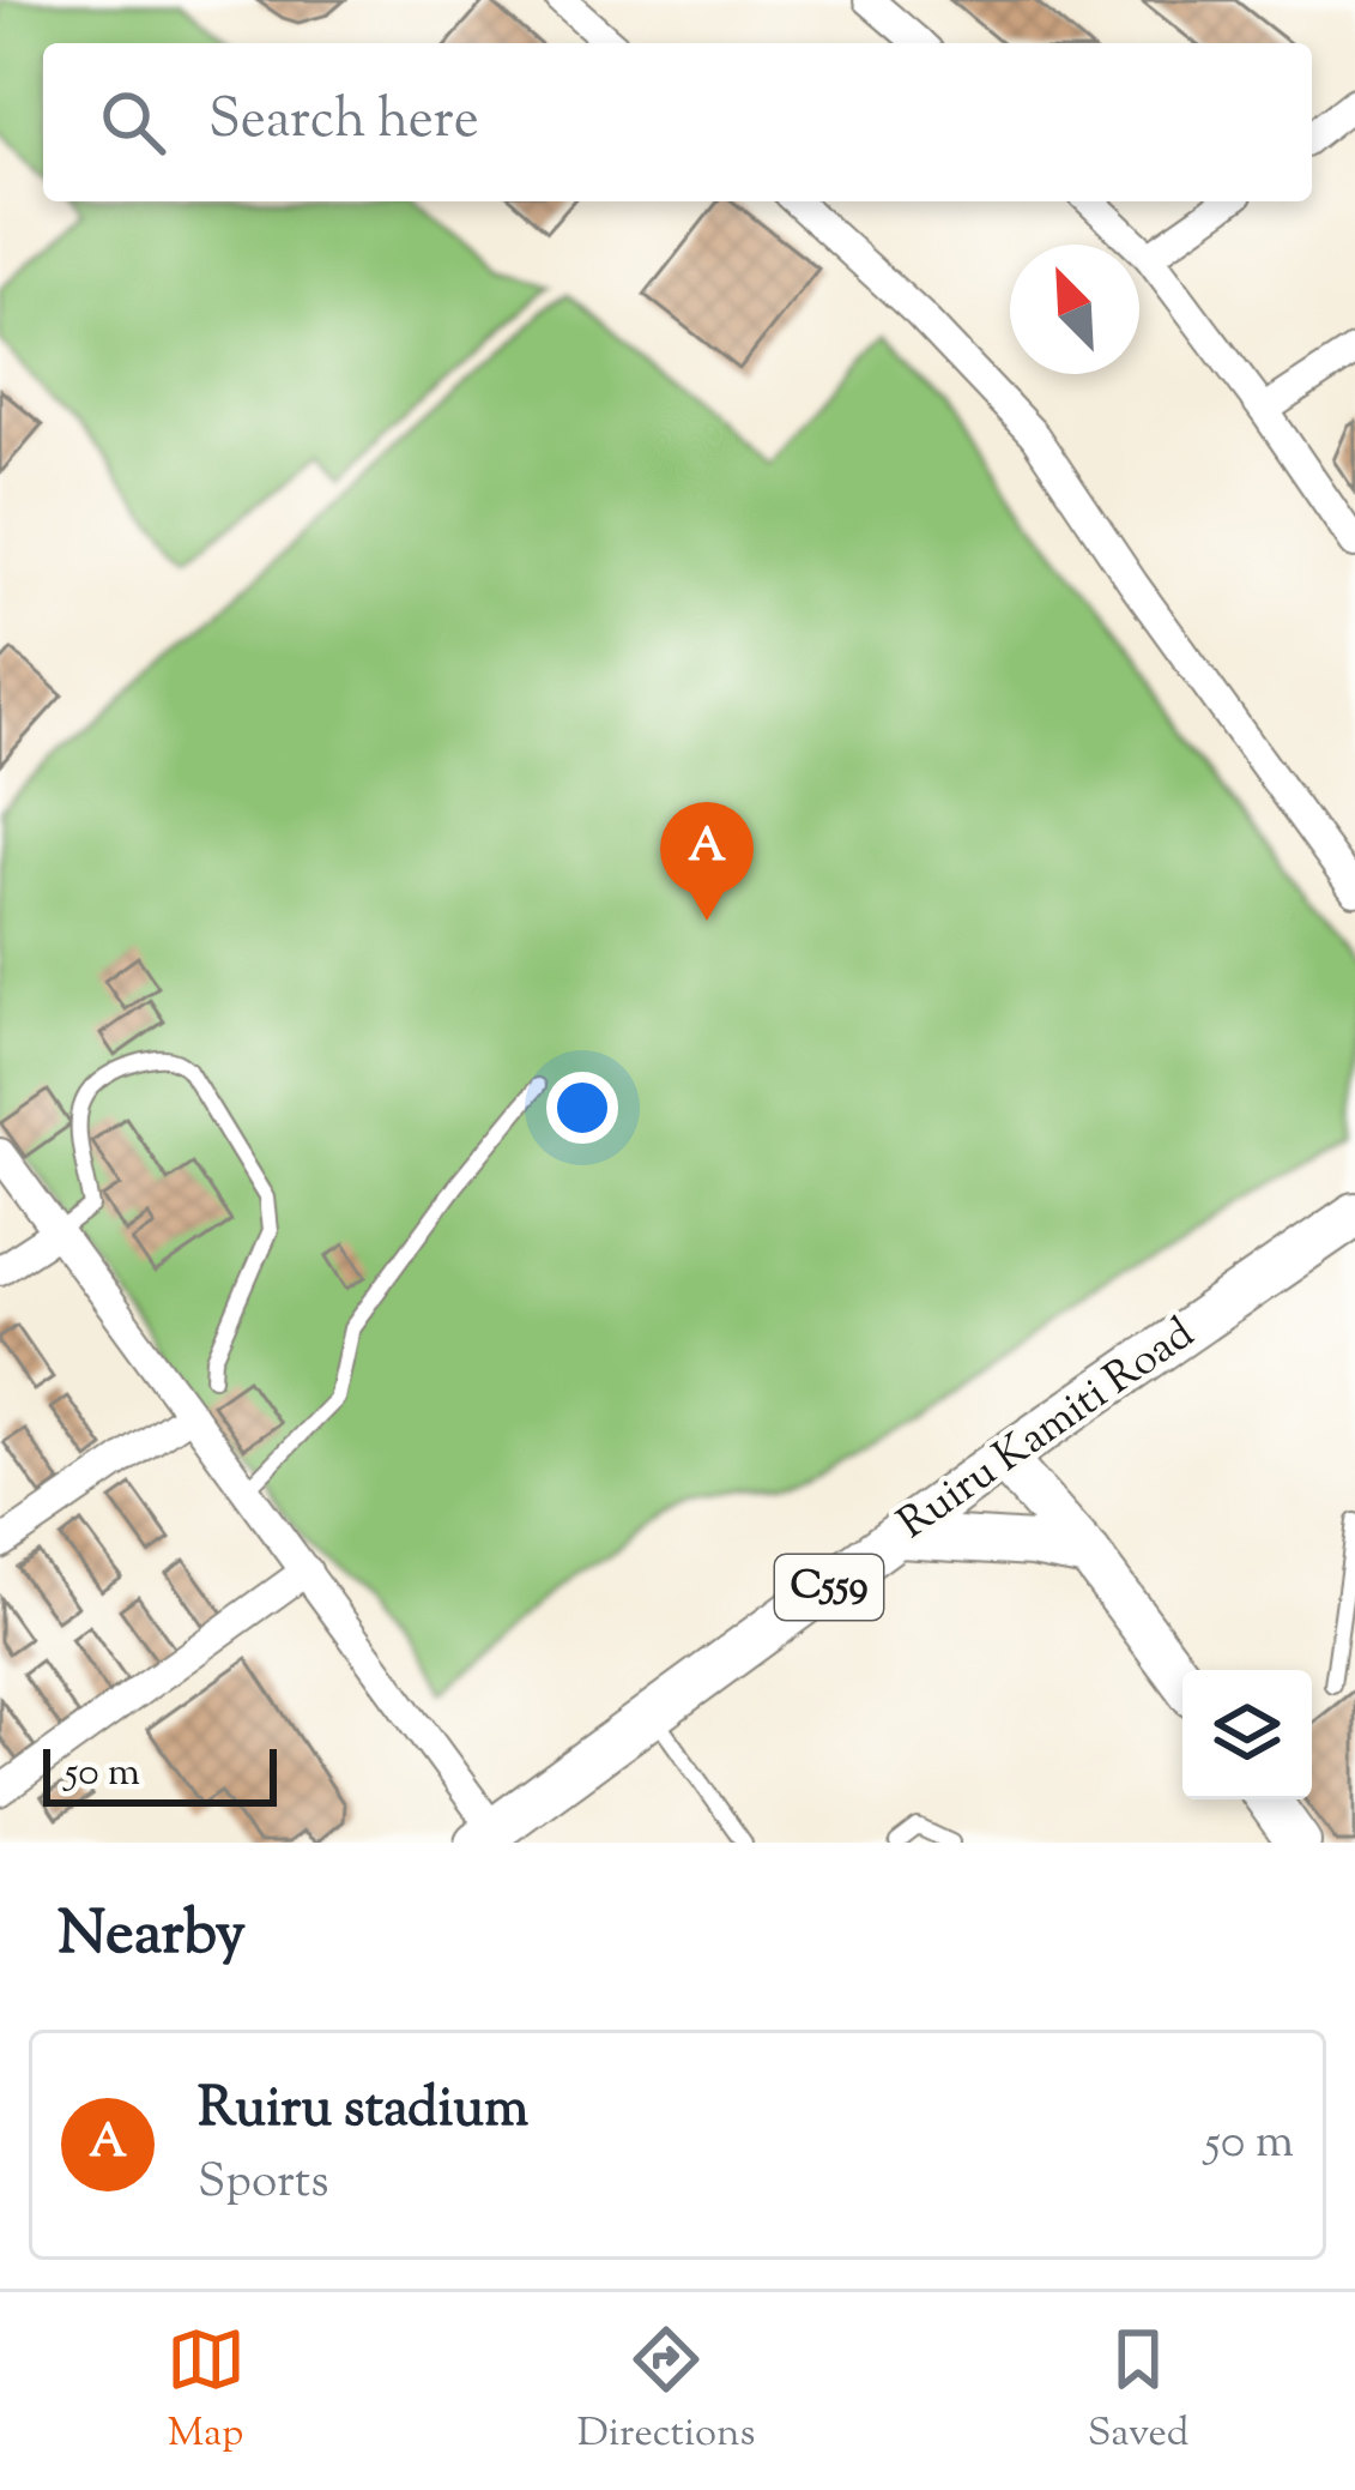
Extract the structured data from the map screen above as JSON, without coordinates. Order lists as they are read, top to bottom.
{
  "streets": {
    "main road": ["Ruiru Kamiti Road", "C559"]
  },
  "scale_bar": "50 m",
  "north": "top left",
  "page": {
    "search": "Search here",
    "pins": "A",
    "scale": "50 m",
    "heading": "Nearby",
    "list": [
      {
        "mark": "A",
        "name": "Ruiru stadium",
        "note": "Sports",
        "value": "50 m"
      }
    ],
    "nav": ["Map", "Directions", "Saved"]
  }
}
